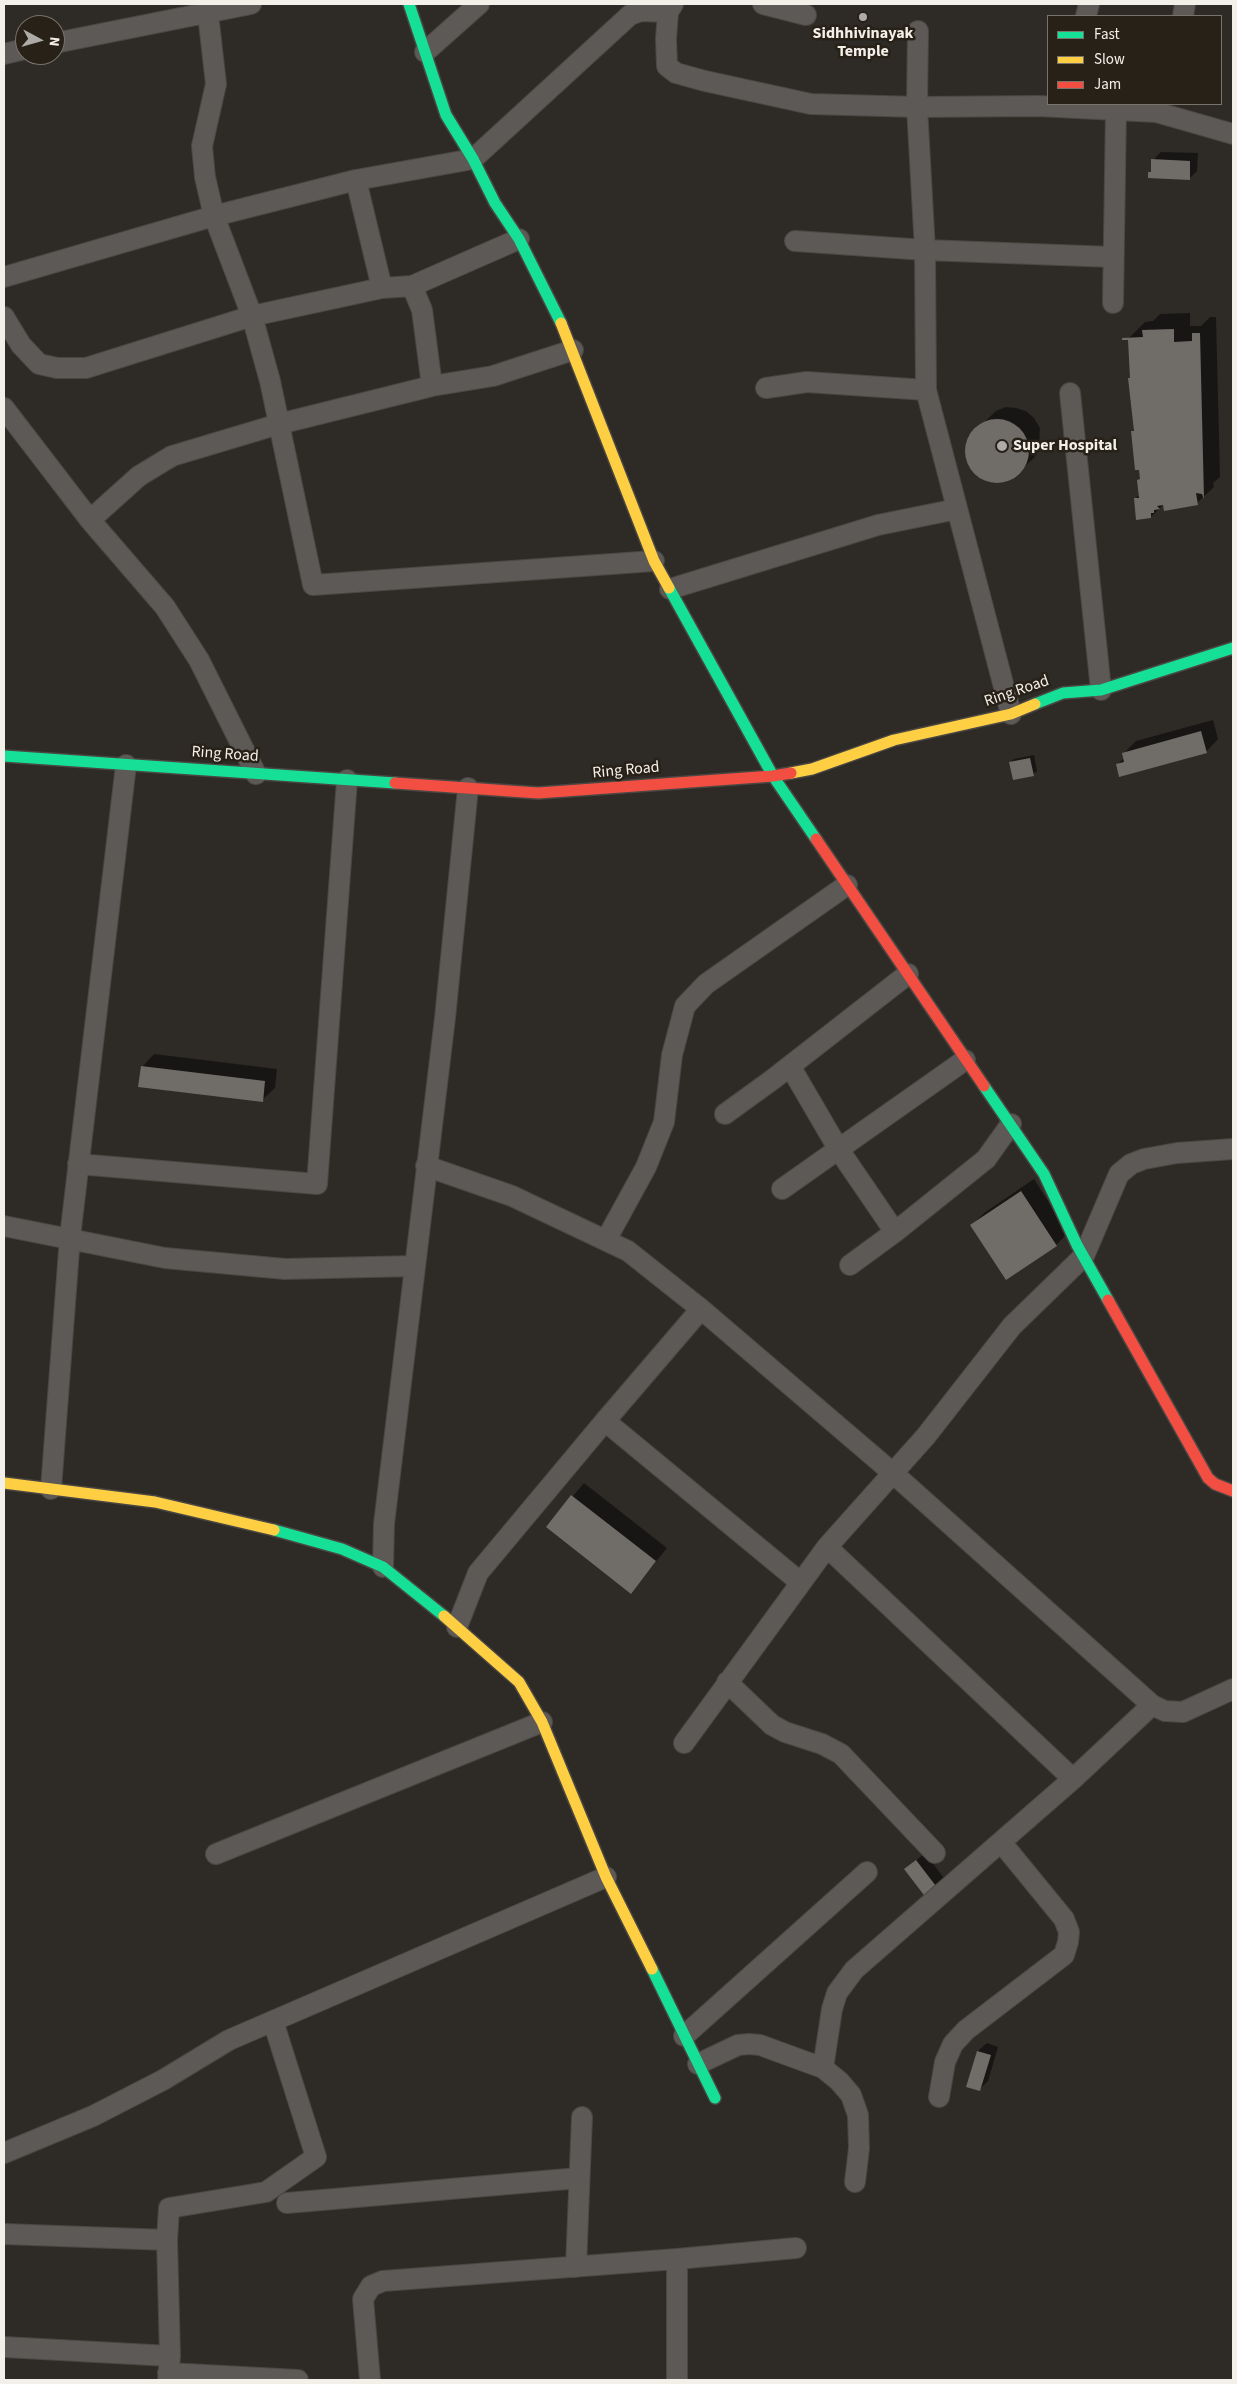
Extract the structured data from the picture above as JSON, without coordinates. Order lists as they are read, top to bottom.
{
  "streets": {
    "street": ["Ring Road"]
  },
  "places": ["Sidhhivinayak Temple", "Super Hospital"],
  "legend": ["Fast", "Slow", "Jam"],
  "north": "right"
}
